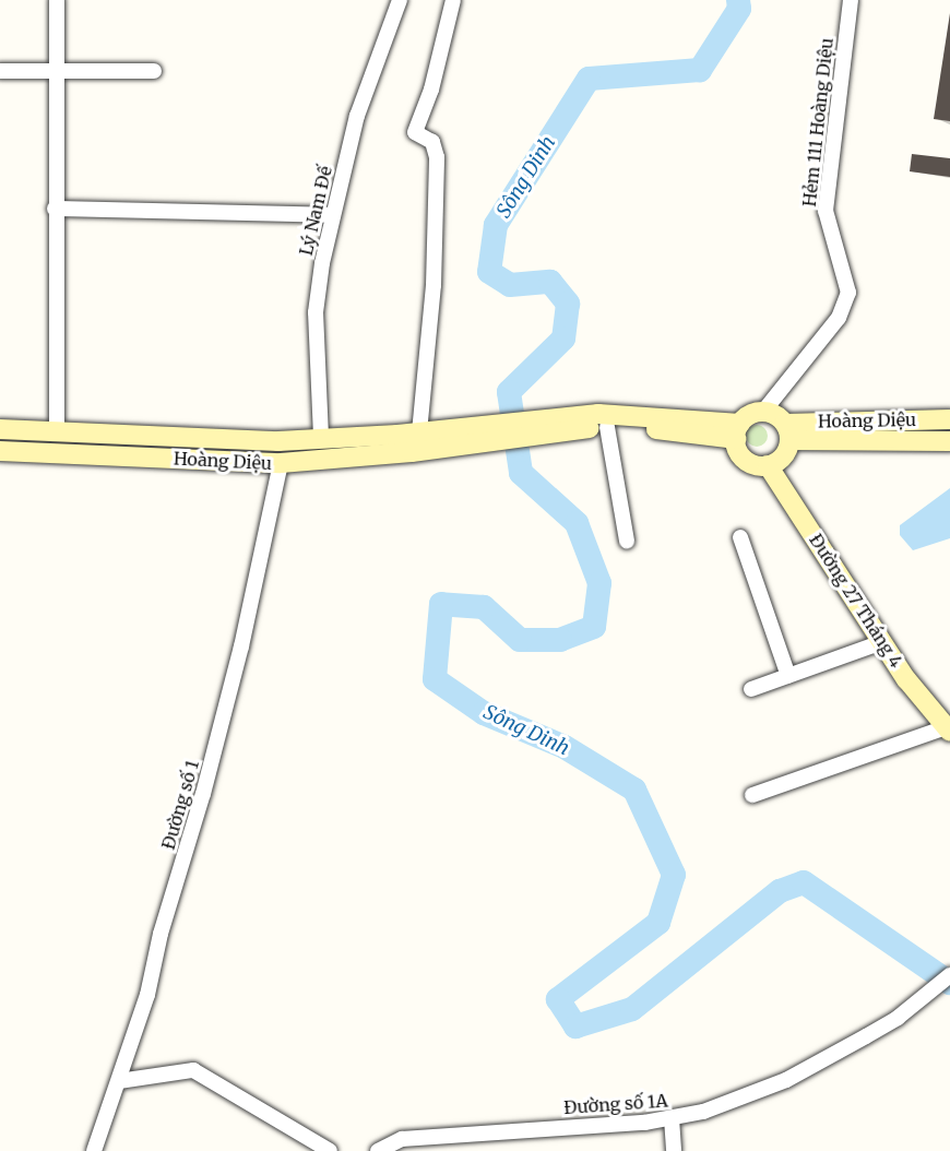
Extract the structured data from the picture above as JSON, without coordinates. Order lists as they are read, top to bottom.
{
  "streets": {
    "main road": ["Hoàng Diệu", "Đường 27 Tháng 4"],
    "street": [
      "Hẻm 111 Hoàng Diệu",
      "Lý Nam Đế",
      "Đường số 1",
      "Đường số 1A"
    ]
  },
  "crossings": [
    ["Hẻm 111 Hoàng Diệu", "Hoàng Diệu"],
    ["Hẻm 111 Hoàng Diệu", "Đường 27 Tháng 4"],
    ["Lý Nam Đế", "Hoàng Diệu"],
    ["Hoàng Diệu", "Đường 27 Tháng 4"],
    ["Hoàng Diệu", "Đường số 1"]
  ],
  "water": ["Sông Dinh"]
}
